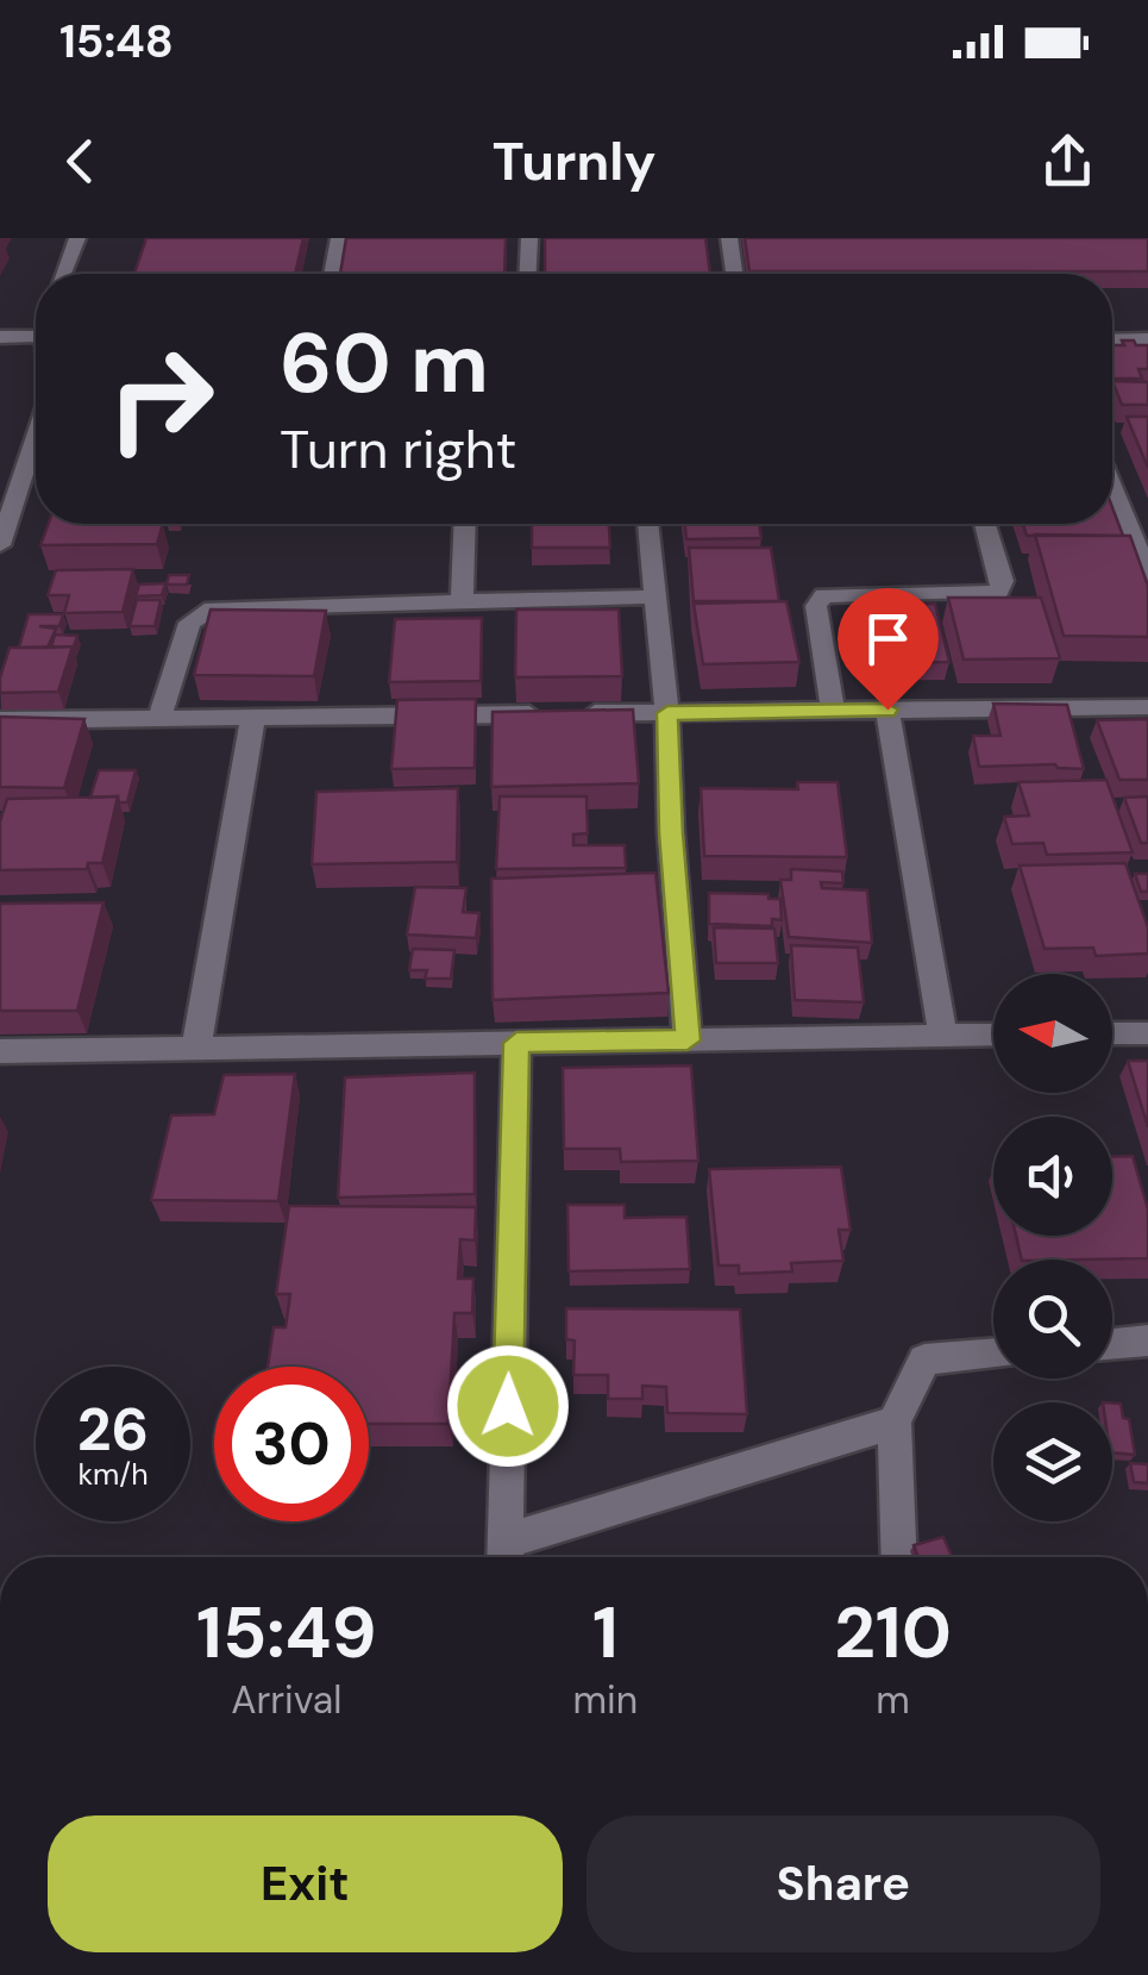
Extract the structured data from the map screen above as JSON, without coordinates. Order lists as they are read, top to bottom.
{
  "north": "left",
  "page": {
    "status": "15:48",
    "header": "Turnly",
    "turn": ["60 m", "Turn right"],
    "speed": "26 km/h",
    "limit": "30",
    "eta": [
      "15:49",
      "Arrival",
      "1",
      "min",
      "210",
      "m"
    ],
    "buttons": ["Exit", "Share"]
  }
}
